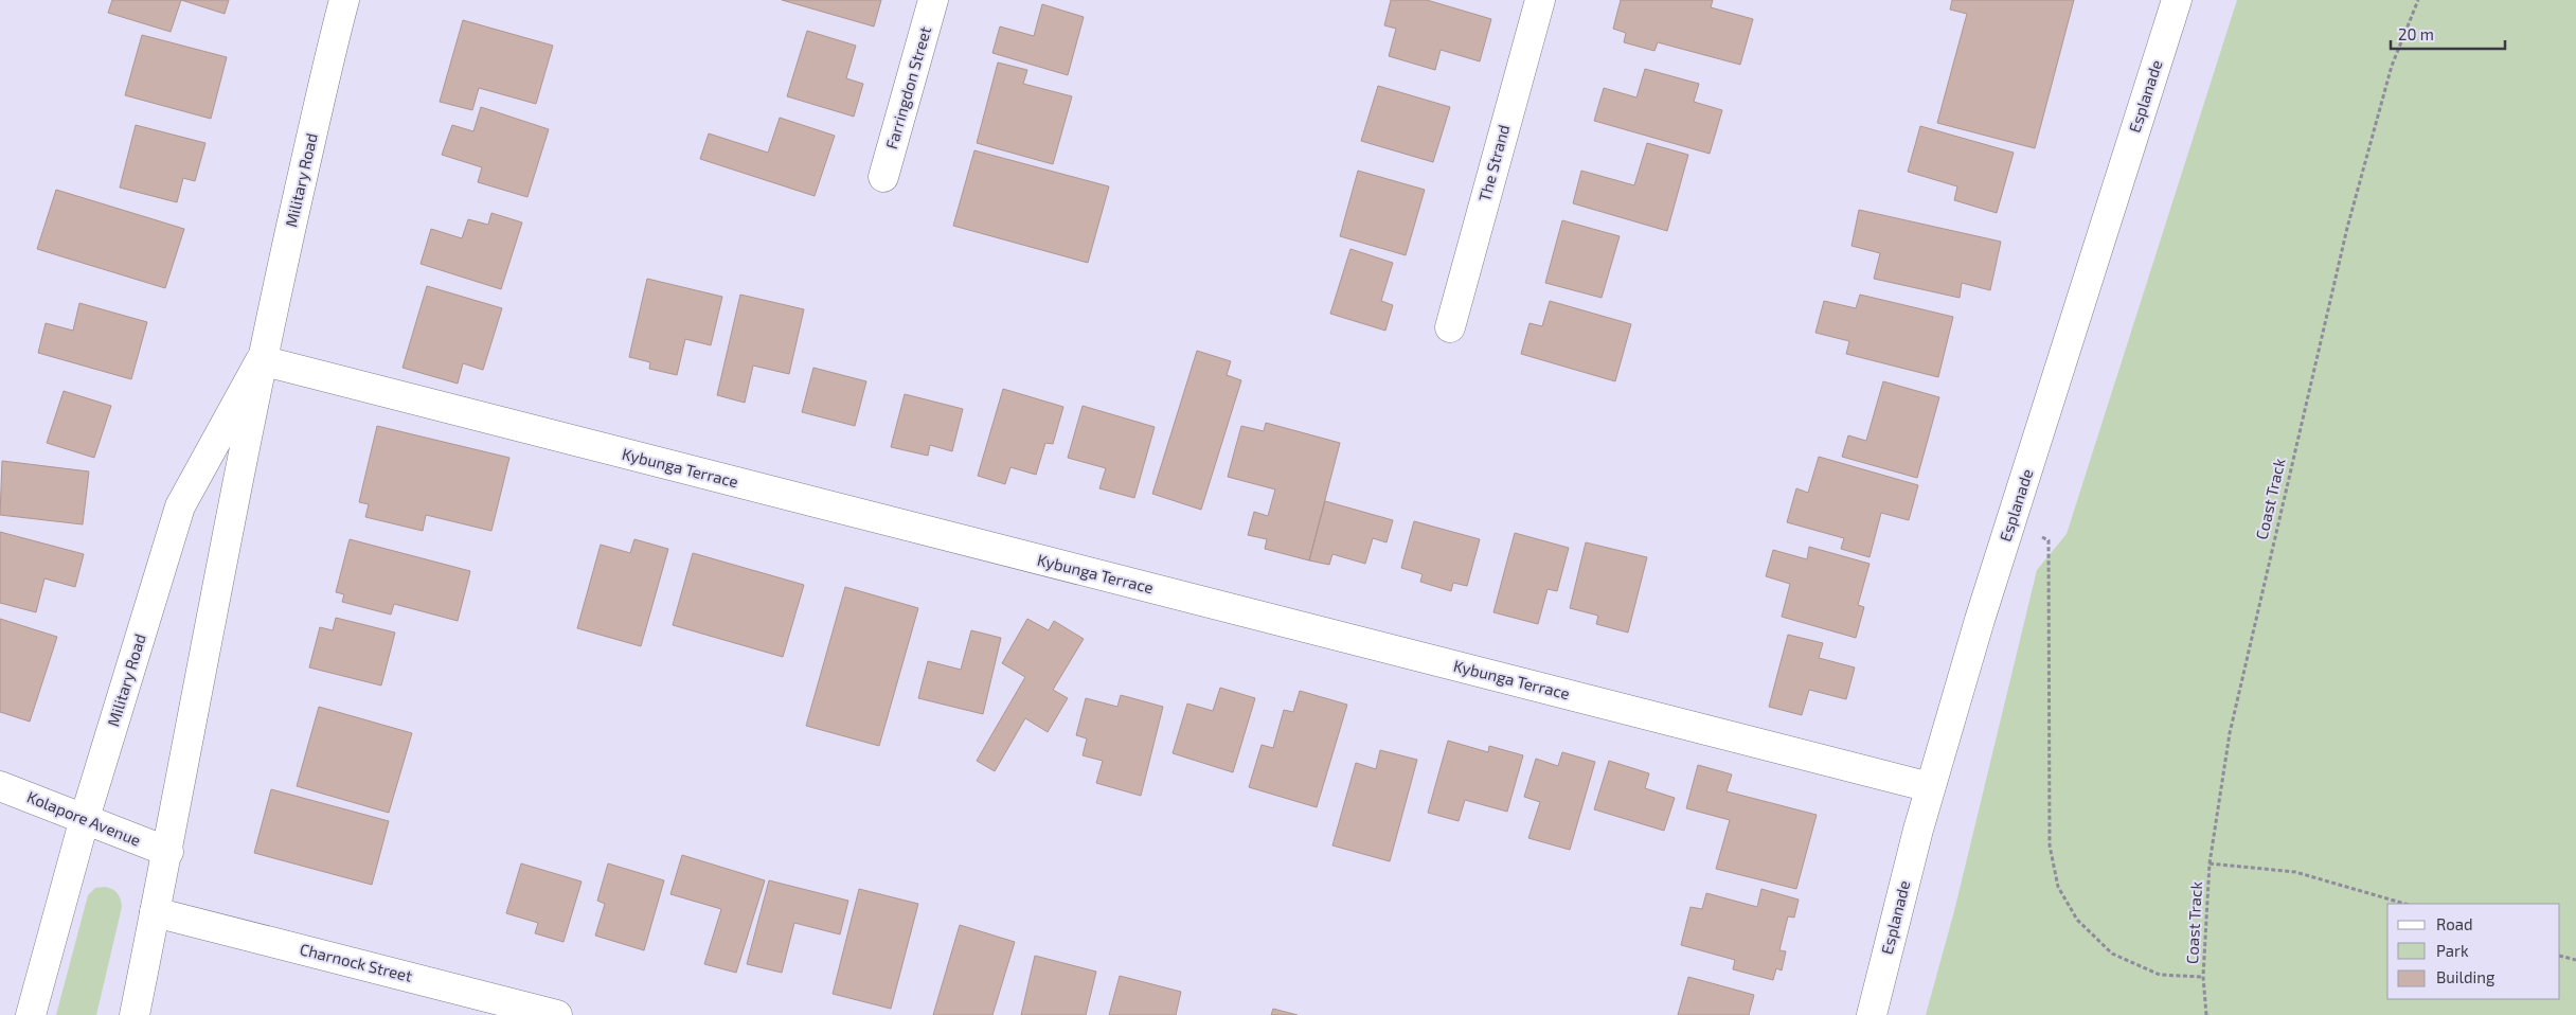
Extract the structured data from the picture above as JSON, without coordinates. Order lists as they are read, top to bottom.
{
  "streets": {
    "street": [
      "Farringdon Street",
      "Esplanade",
      "The Strand",
      "Military Road",
      "Kybunga Terrace",
      "Kolapore Avenue",
      "Charnock Street"
    ],
    "path": ["Coast Track"]
  },
  "crossings": [
    ["Esplanade", "Kybunga Terrace"],
    ["Military Road", "Kybunga Terrace"],
    ["Military Road", "Kolapore Avenue"],
    ["Military Road", "Charnock Street"]
  ],
  "legend": ["Road", "Park", "Building"],
  "scale_bar": "20 m"
}
